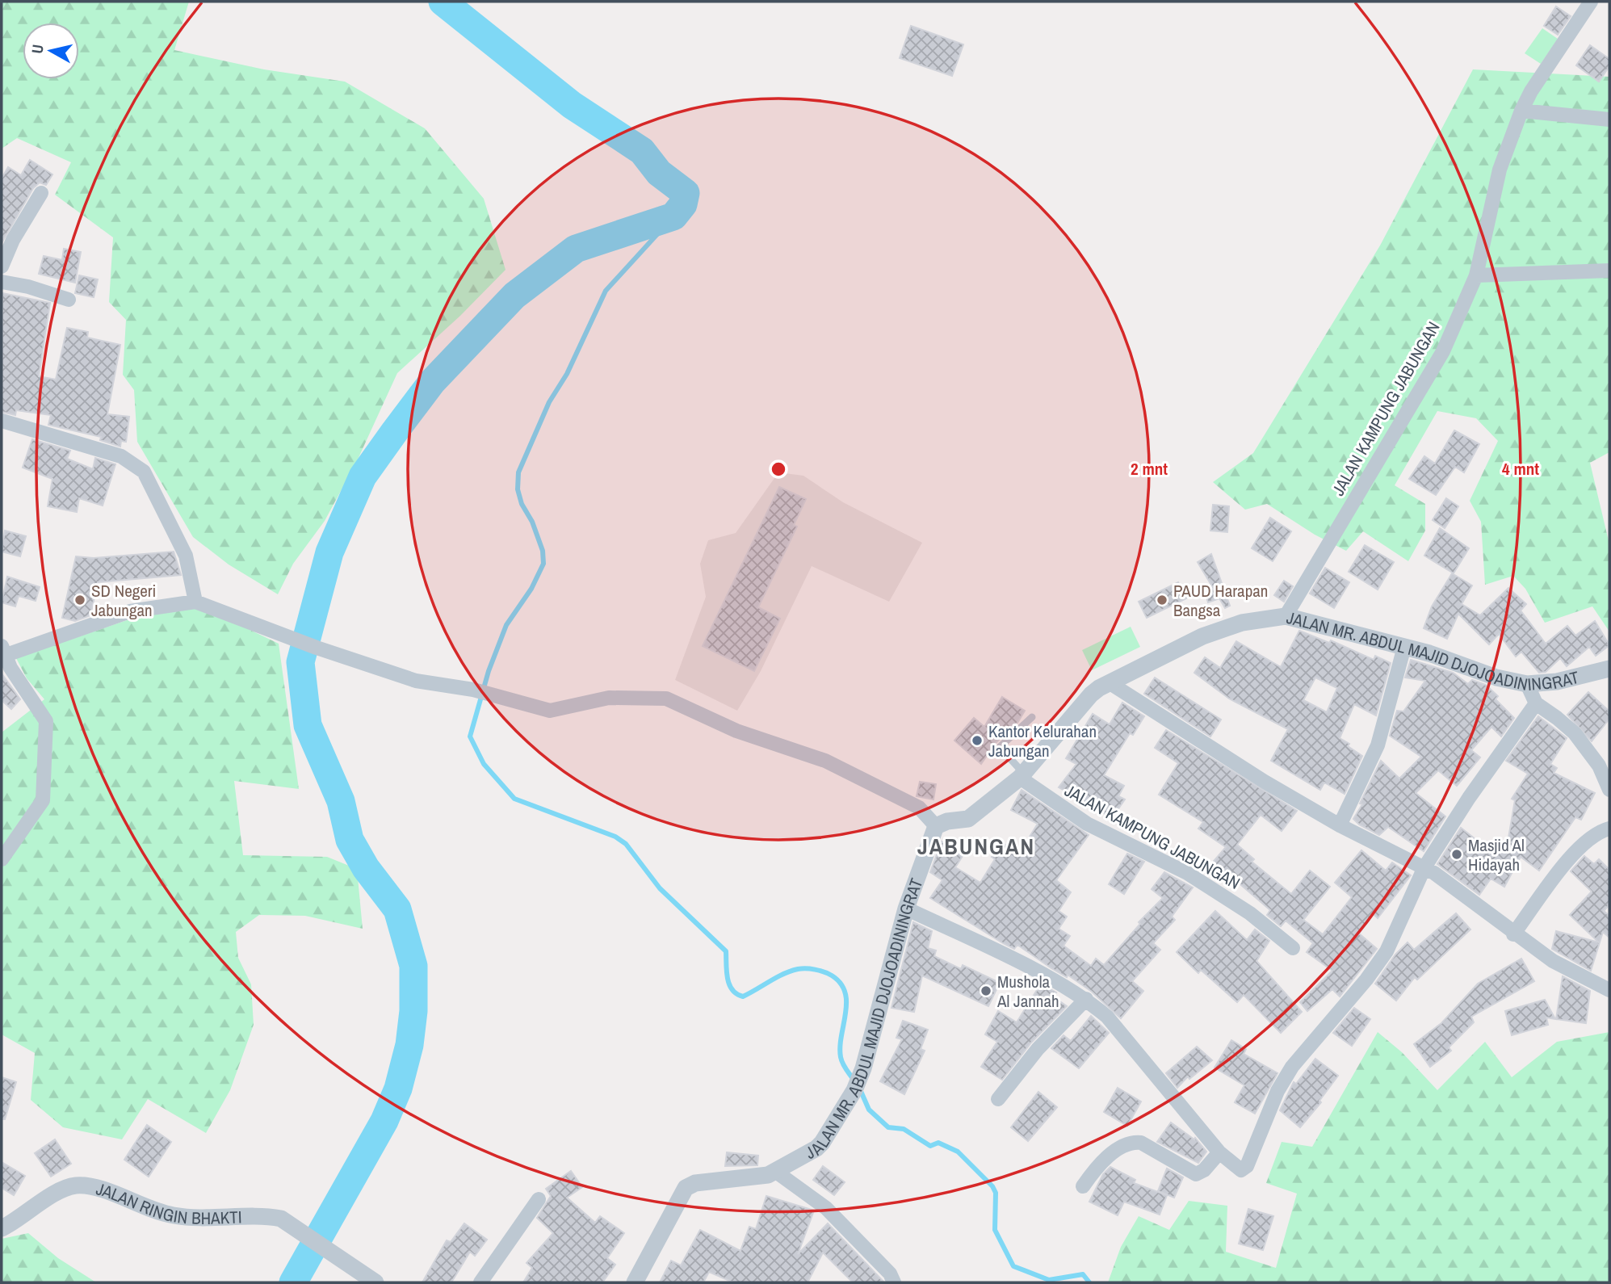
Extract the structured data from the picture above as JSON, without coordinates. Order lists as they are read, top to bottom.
{
  "streets": {
    "street": ["JALAN KAMPUNG JABUNGAN", "JALAN MR. ABDUL MAJID DJOJOADININGRAT", "JALAN RINGIN BHAKTI"]
  },
  "crossings": [
    ["JALAN KAMPUNG JABUNGAN", "JALAN MR. ABDUL MAJID DJOJOADININGRAT"]
  ],
  "districts": ["JABUNGAN"],
  "places": [
    "SD Negeri Jabungan",
    "PAUD Harapan Bangsa",
    "Kantor Kelurahan Jabungan",
    "Masjid Al Hidayah",
    "Mushola Al Jannah"
  ],
  "north": "left",
  "rings": ["2 mnt", "4 mnt"]
}
